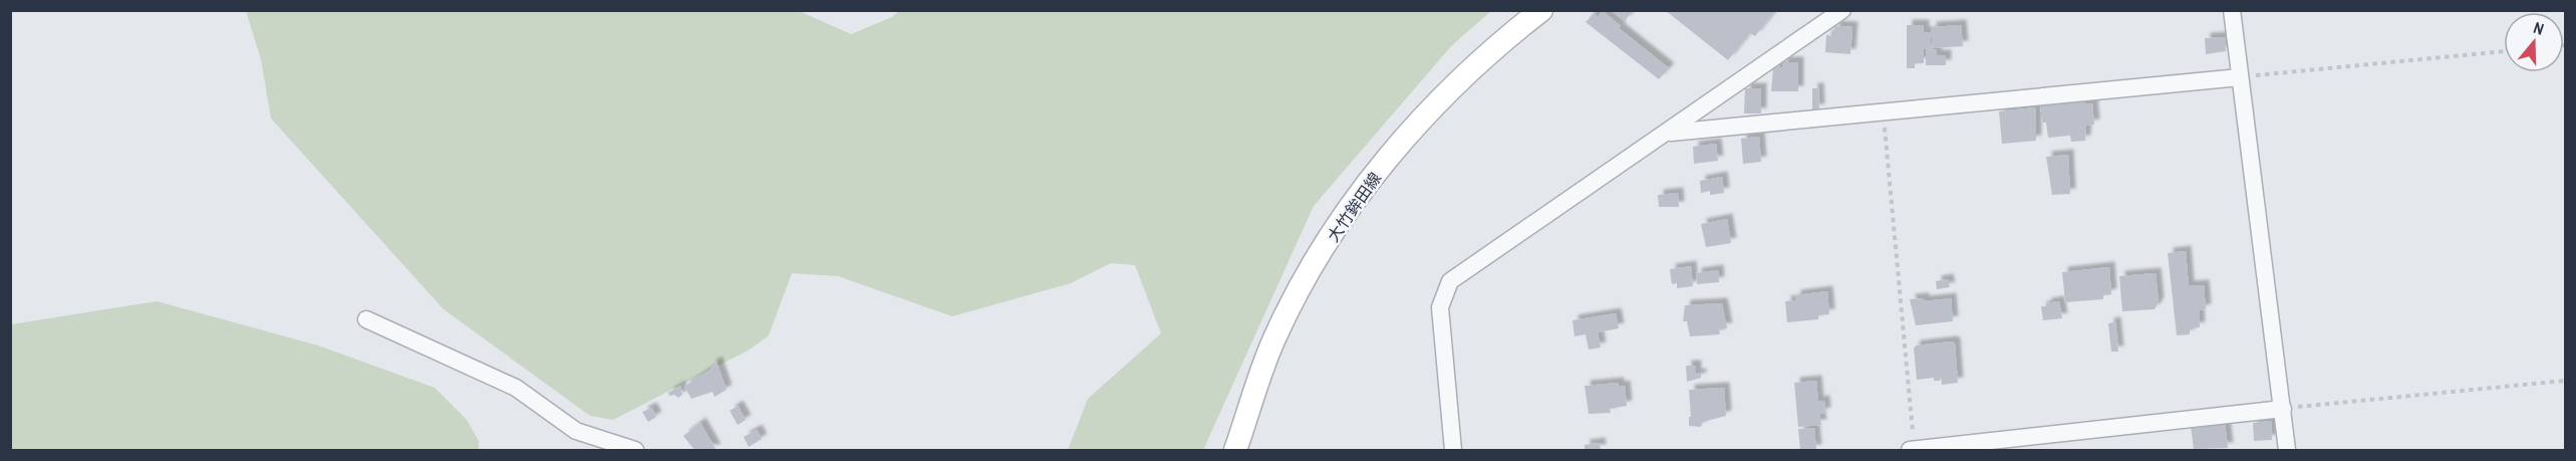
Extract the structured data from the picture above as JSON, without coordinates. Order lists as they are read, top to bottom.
{
  "streets": {
    "main road": ["大竹鉾田線"]
  },
  "north": "top"
}
